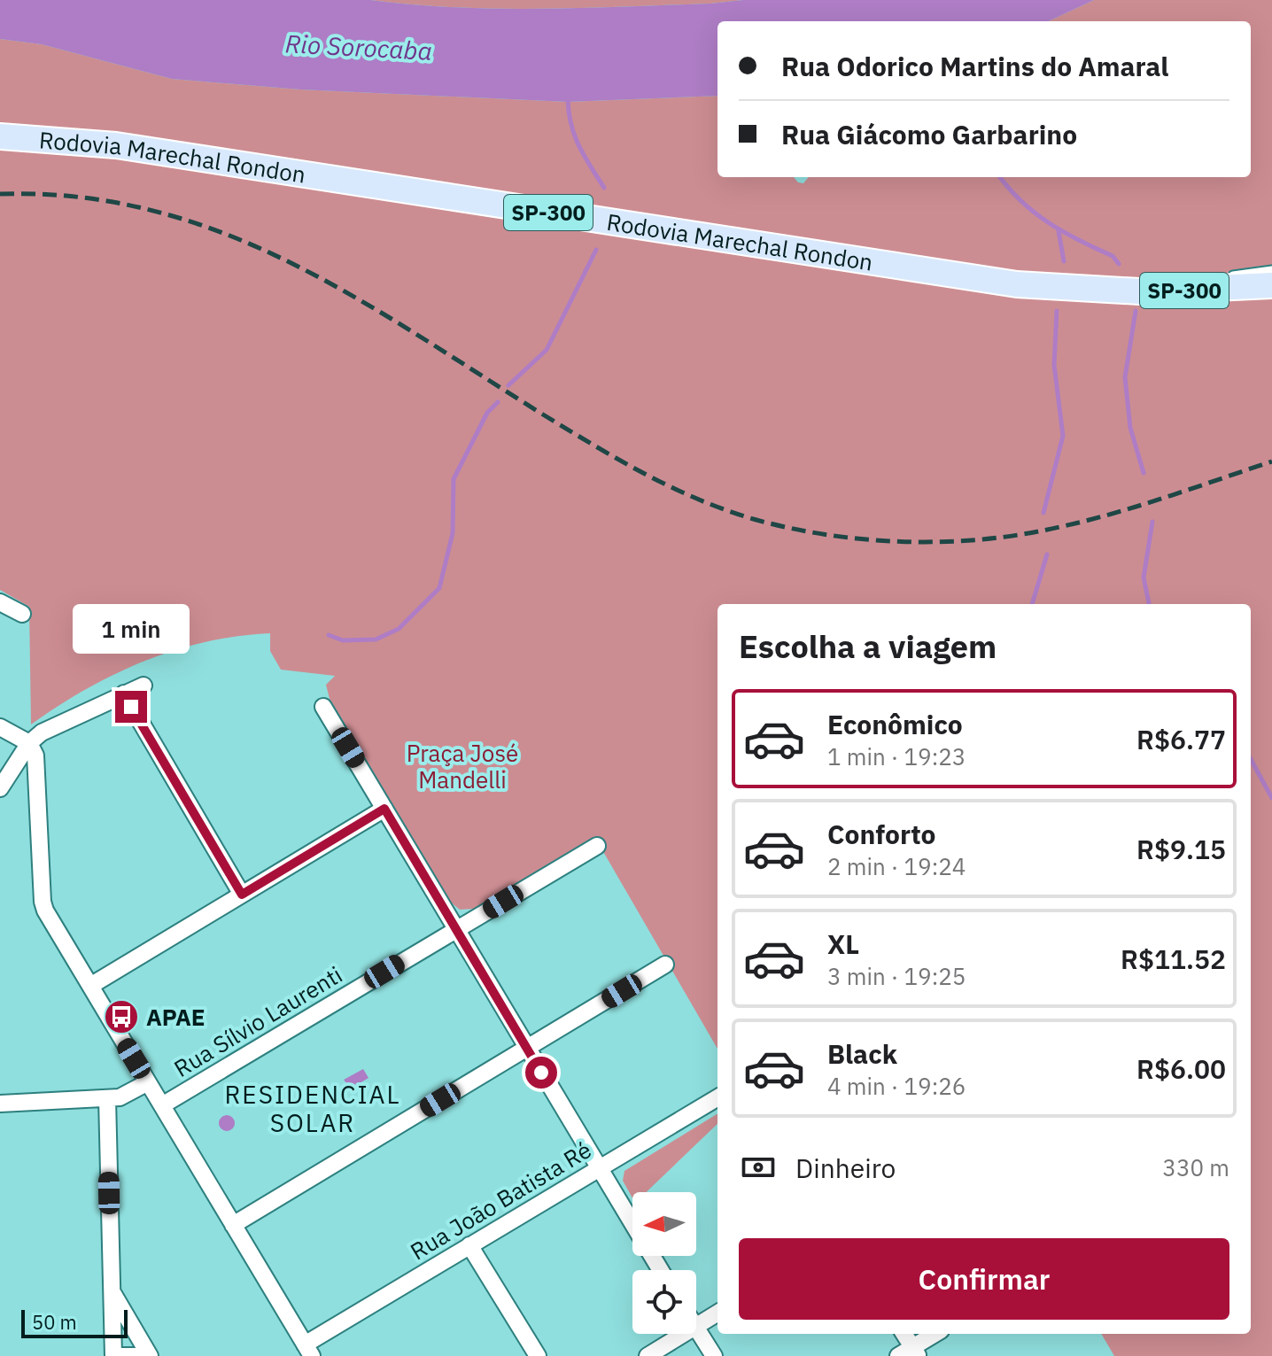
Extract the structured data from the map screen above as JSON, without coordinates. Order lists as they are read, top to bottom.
{
  "streets": {
    "main road": ["Rodovia Marechal Rondon", "SP-300"],
    "street": ["Rua Sílvio Laurenti", "Rua João Batista Ré"]
  },
  "districts": ["RESIDENCIAL SOLAR"],
  "water": ["Rio Sorocaba"],
  "parks": ["Praça José Mandelli"],
  "places": {
    "bus stop": ["APAE"]
  },
  "scale_bar": "50 m",
  "north": "left",
  "page": {
    "banner": ["Rua Odorico Martins do Amaral", "Rua Giácomo Garbarino"],
    "bubble": "1 min",
    "heading": "Escolha a viagem",
    "list": [
      {
        "name": "Econômico",
        "note": "1 min · 19:23",
        "value": "R$6.77"
      },
      {
        "name": "Conforto",
        "note": "2 min · 19:24",
        "value": "R$9.15"
      },
      {
        "name": "XL",
        "note": "3 min · 19:25",
        "value": "R$11.52"
      },
      {
        "name": "Black",
        "note": "4 min · 19:26",
        "value": "R$6.00"
      }
    ],
    "pay": ["Dinheiro", "330 m"],
    "buttons": "Confirmar",
    "scale": "50 m"
  }
}
